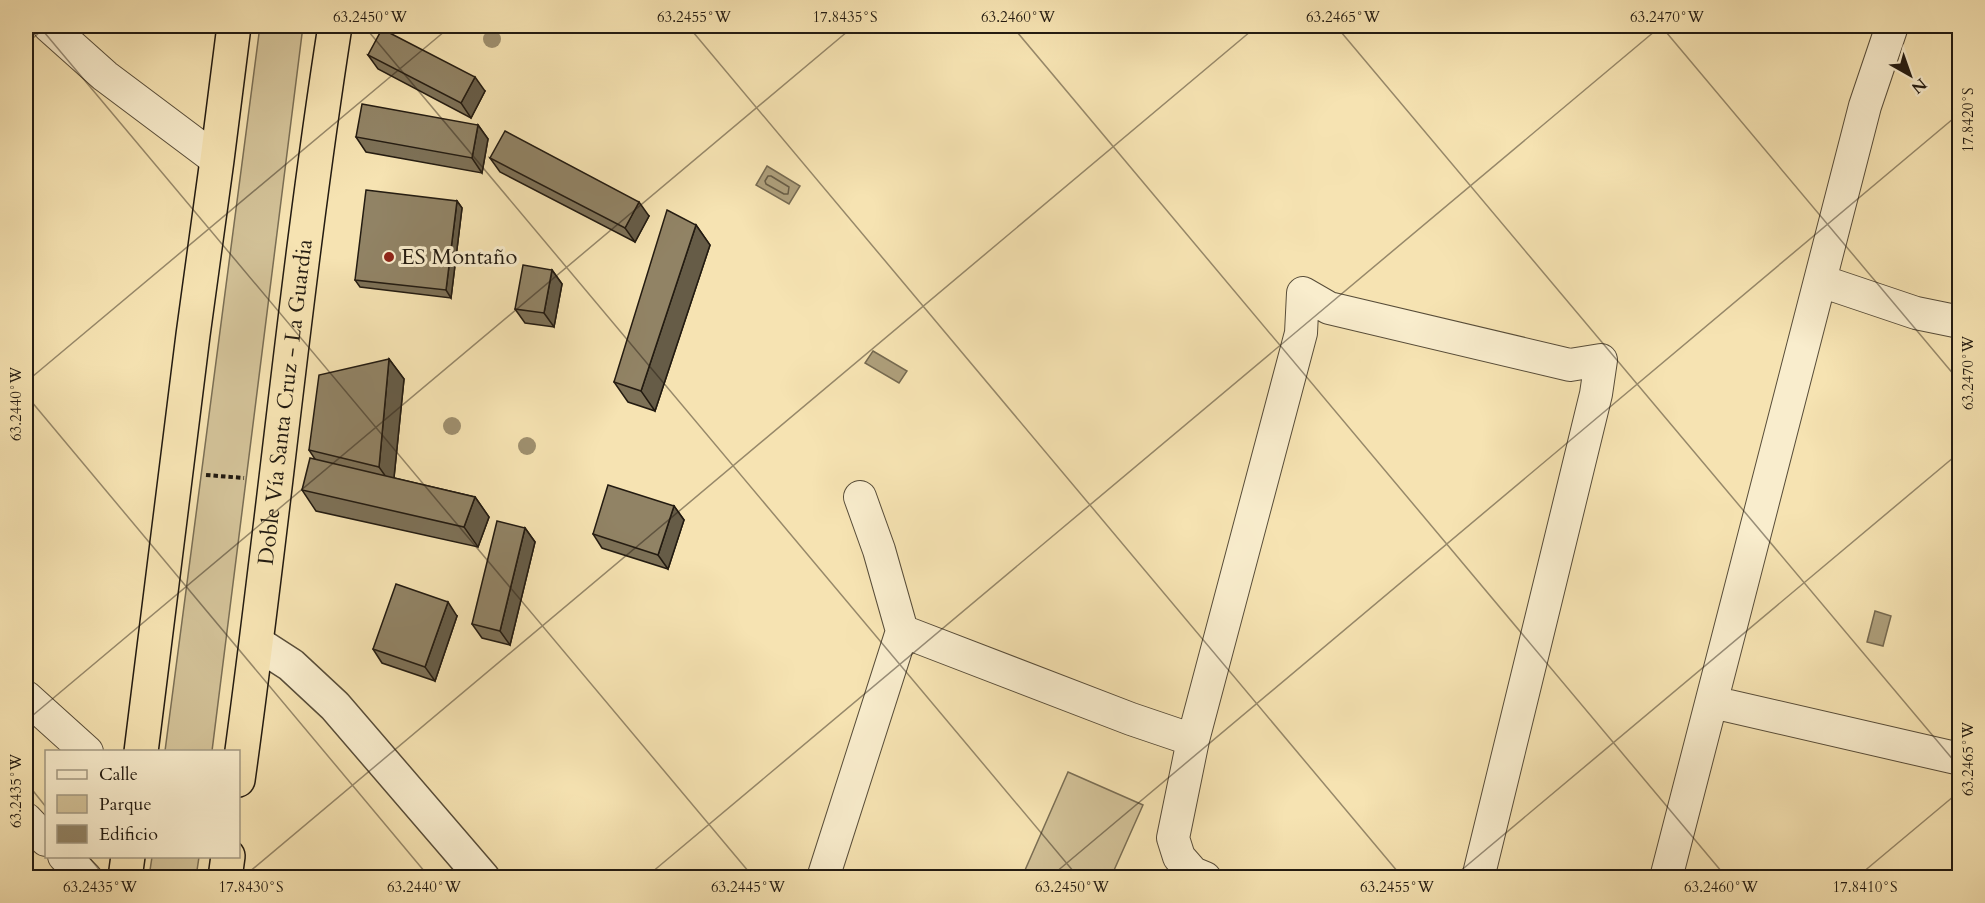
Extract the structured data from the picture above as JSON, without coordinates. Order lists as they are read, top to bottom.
{
  "streets": {
    "highway": ["Doble Vía Santa Cruz - La Guardia"]
  },
  "places": ["ES Montaño"],
  "legend": ["Calle", "Parque", "Edificio"],
  "north": "bottom right",
  "coordinates": [
    "63.2450°W",
    "63.2455°W",
    "17.8435°S",
    "63.2460°W",
    "63.2465°W",
    "63.2470°W",
    "17.8420°S",
    "63.2440°W",
    "63.2435°W",
    "17.8430°S",
    "63.2445°W",
    "17.8410°S"
  ]
}
